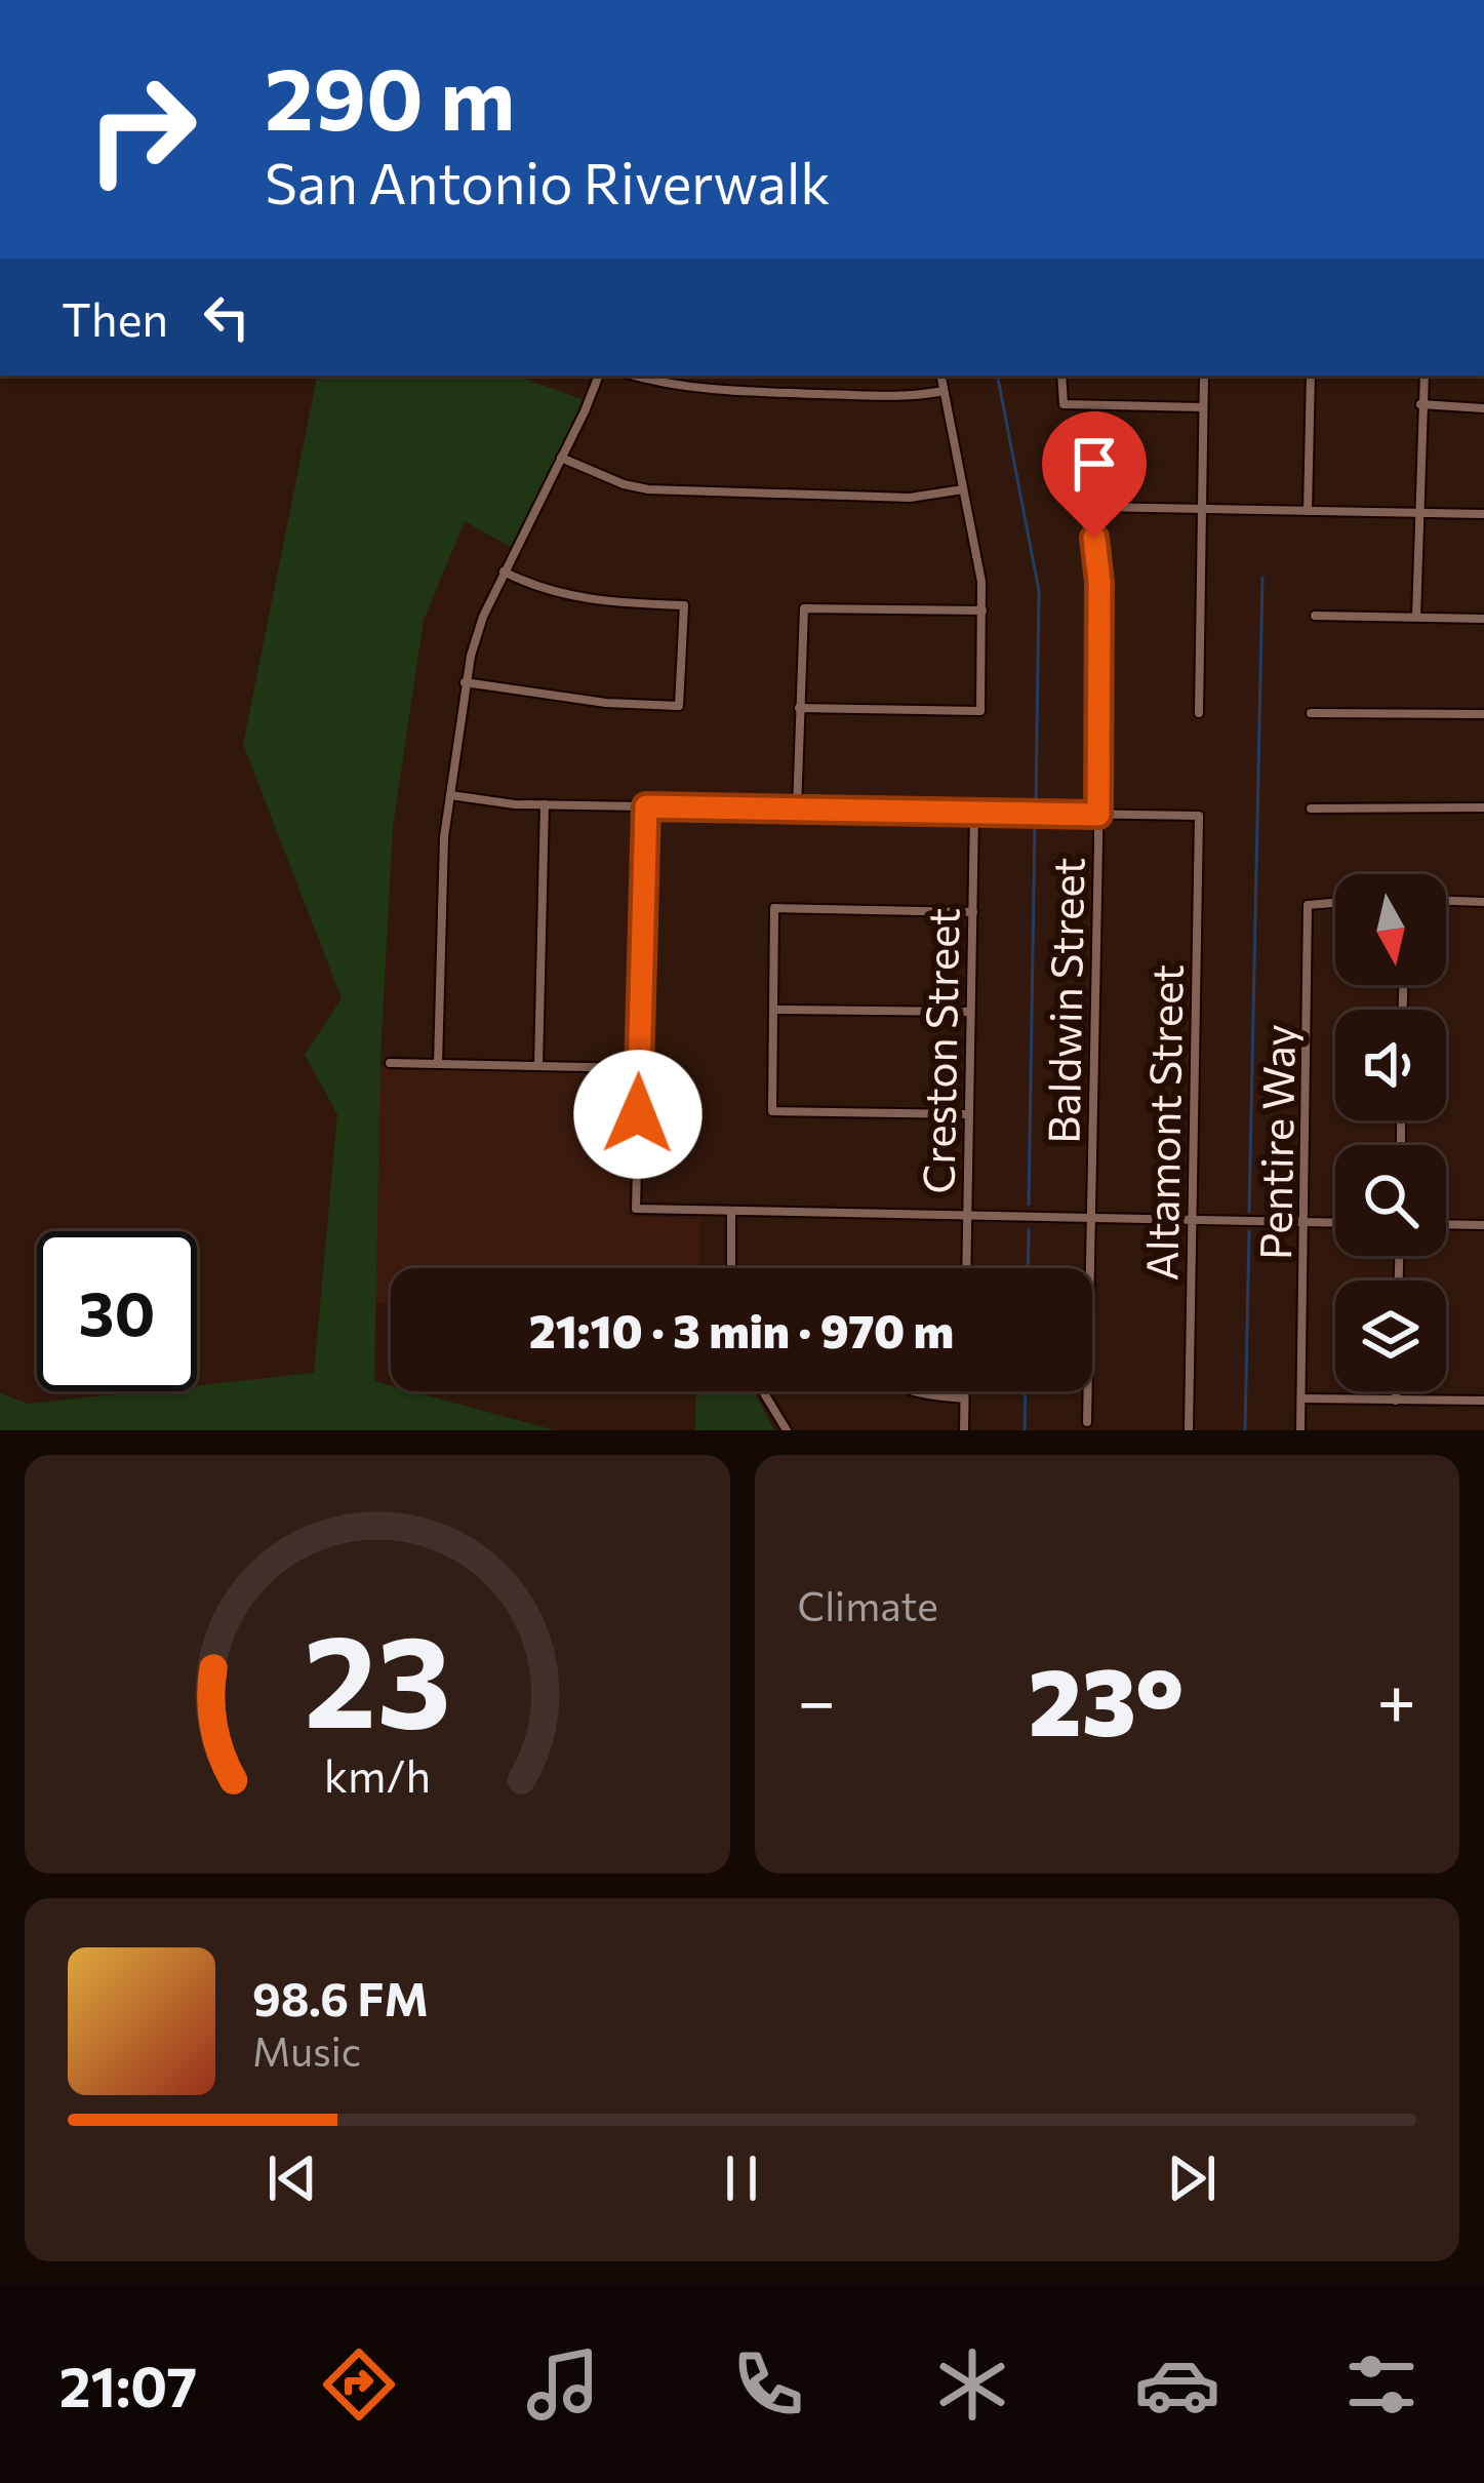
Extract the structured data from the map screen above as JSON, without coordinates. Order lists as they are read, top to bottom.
{
  "streets": {
    "street": [
      "Baldwin Street",
      "Creston Street",
      "Altamont Street",
      "Pentire Way"
    ]
  },
  "crossings": [
    ["Baldwin Street", "Altamont Street"]
  ],
  "north": "bottom",
  "page": {
    "turn": ["290 m", "San Antonio Riverwalk"],
    "then": "Then",
    "limit": "30",
    "trip": "21:10 · 3 min · 970 m",
    "tile": "Climate",
    "heat": ["−", "23°", "+"],
    "song": ["98.6 FM", "Music"],
    "tabs": "21:07",
    "gauge": ["23", "km/h"]
  }
}
